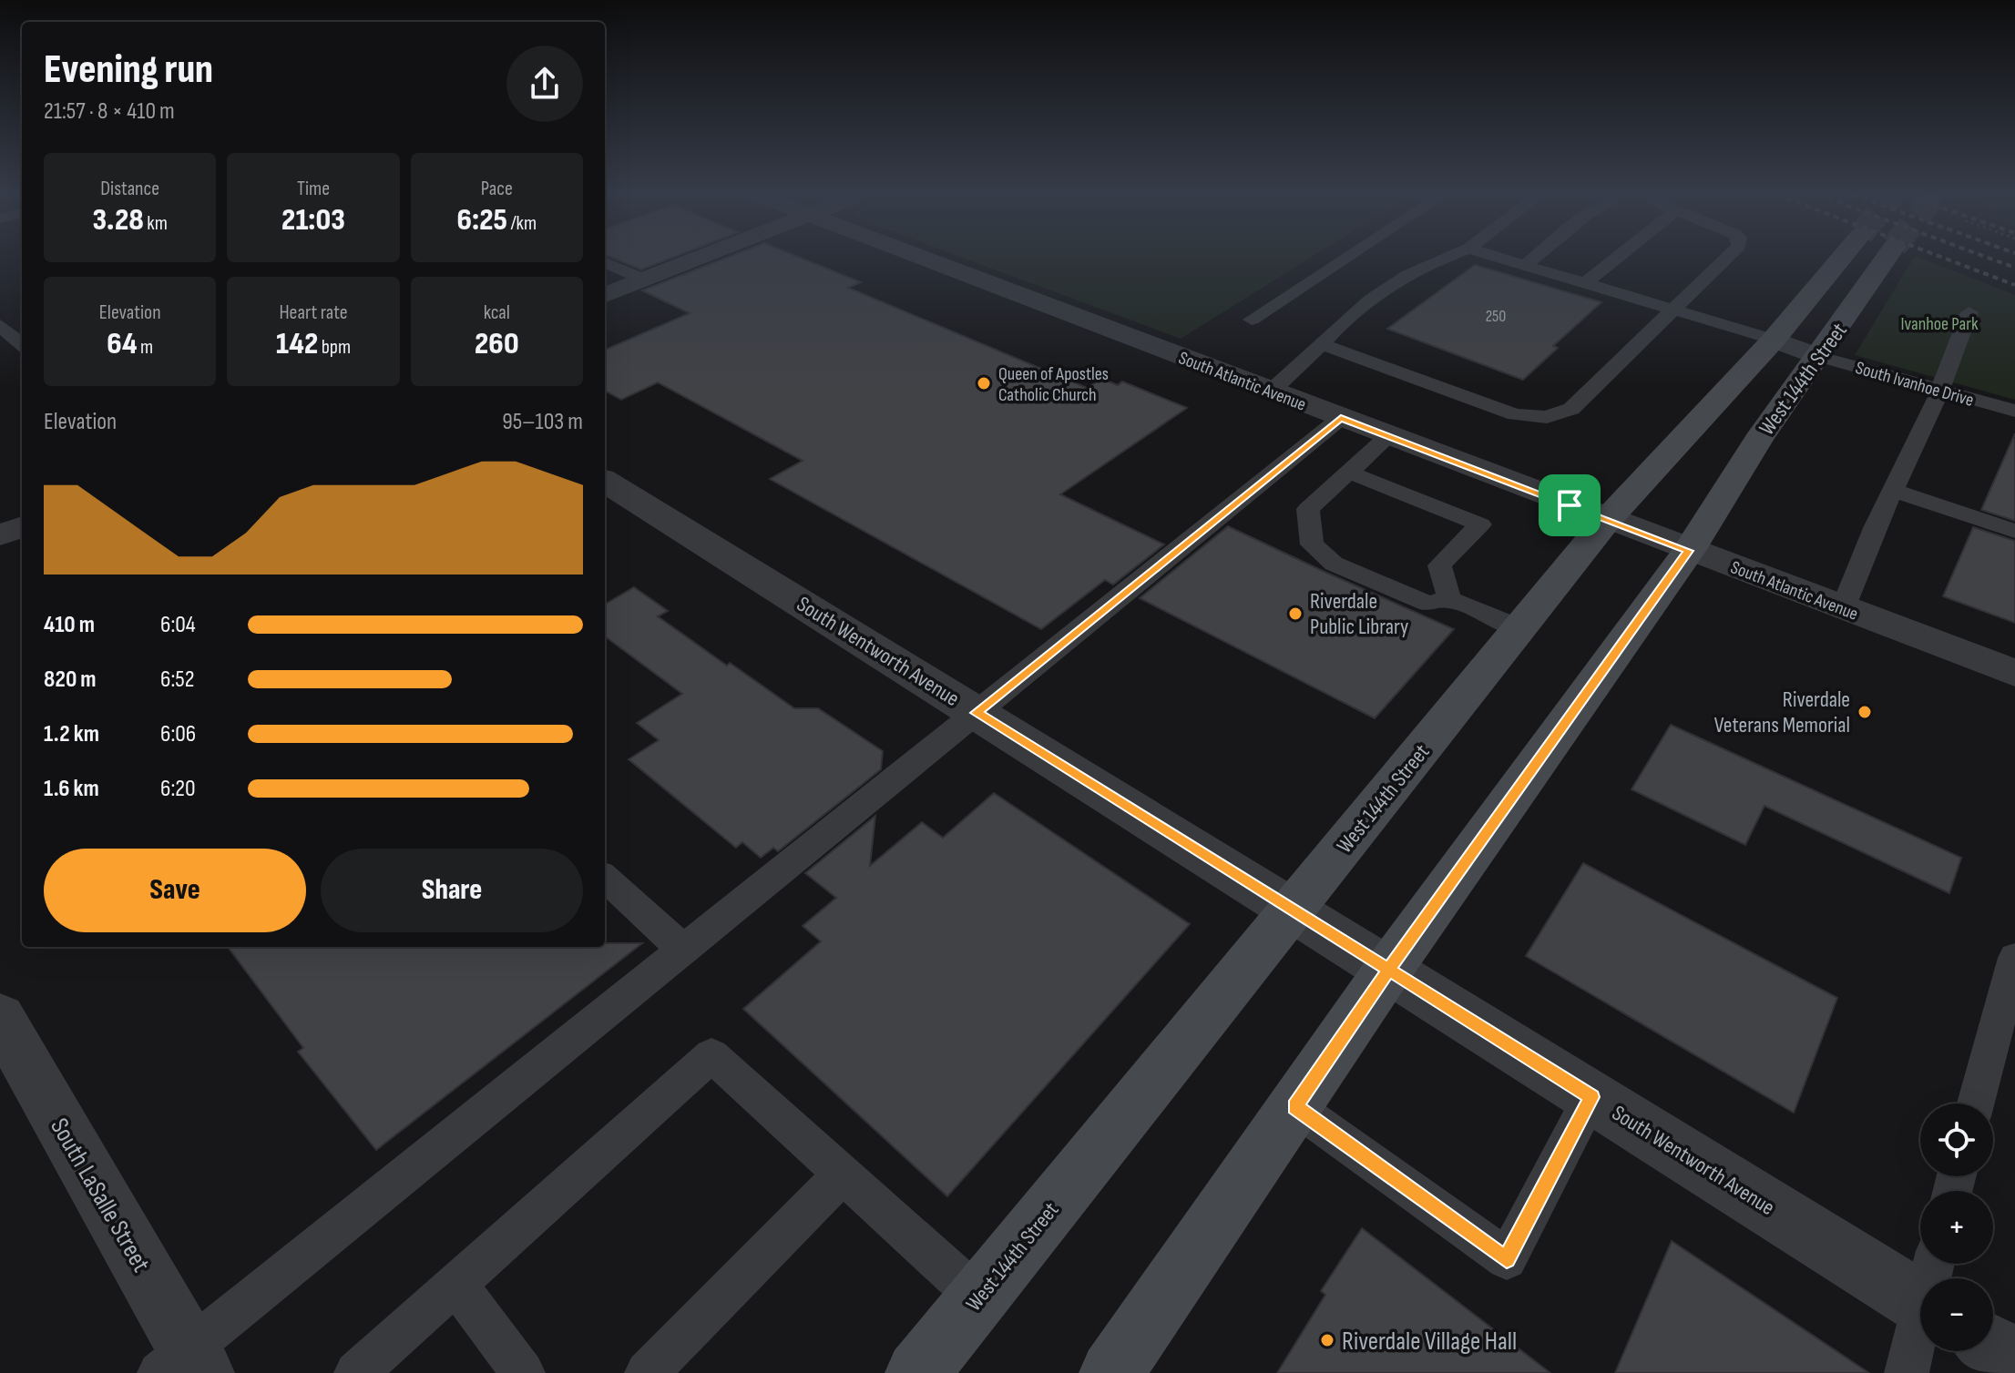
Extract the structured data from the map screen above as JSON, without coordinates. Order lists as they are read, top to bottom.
{
  "streets": {
    "street": [
      "West 144th Street",
      "South Atlantic Avenue",
      "South Ivanhoe Drive",
      "South Wentworth Avenue",
      "South LaSalle Street"
    ]
  },
  "crossings": [
    ["West 144th Street", "South Atlantic Avenue"],
    ["West 144th Street", "South Ivanhoe Drive"],
    ["West 144th Street", "South Wentworth Avenue"]
  ],
  "parks": ["Ivanhoe Park"],
  "places": [
    "Queen of Apostles Catholic Church",
    "Riverdale Public Library",
    "Riverdale Veterans Memorial",
    "Riverdale Village Hall"
  ],
  "house_numbers": ["250"],
  "page": {
    "heading": ["Evening run", "21:57 · 8 × 410 m"],
    "stats": [
      ["Distance", "3.28 km"],
      ["Time", "21:03"],
      ["Pace", "6:25 /km"],
      ["Elevation", "64 m"],
      ["Heart rate", "142 bpm"],
      ["kcal", "260"]
    ],
    "chart": ["Elevation", "95–103 m"],
    "list": [
      {
        "name": "410 m",
        "note": "6:04"
      },
      {
        "name": "820 m",
        "note": "6:52"
      },
      {
        "name": "1.2 km",
        "note": "6:06"
      },
      {
        "name": "1.6 km",
        "note": "6:20"
      }
    ],
    "buttons": ["Save", "Share"],
    "map_buttons": ["+", "−"]
  }
}
